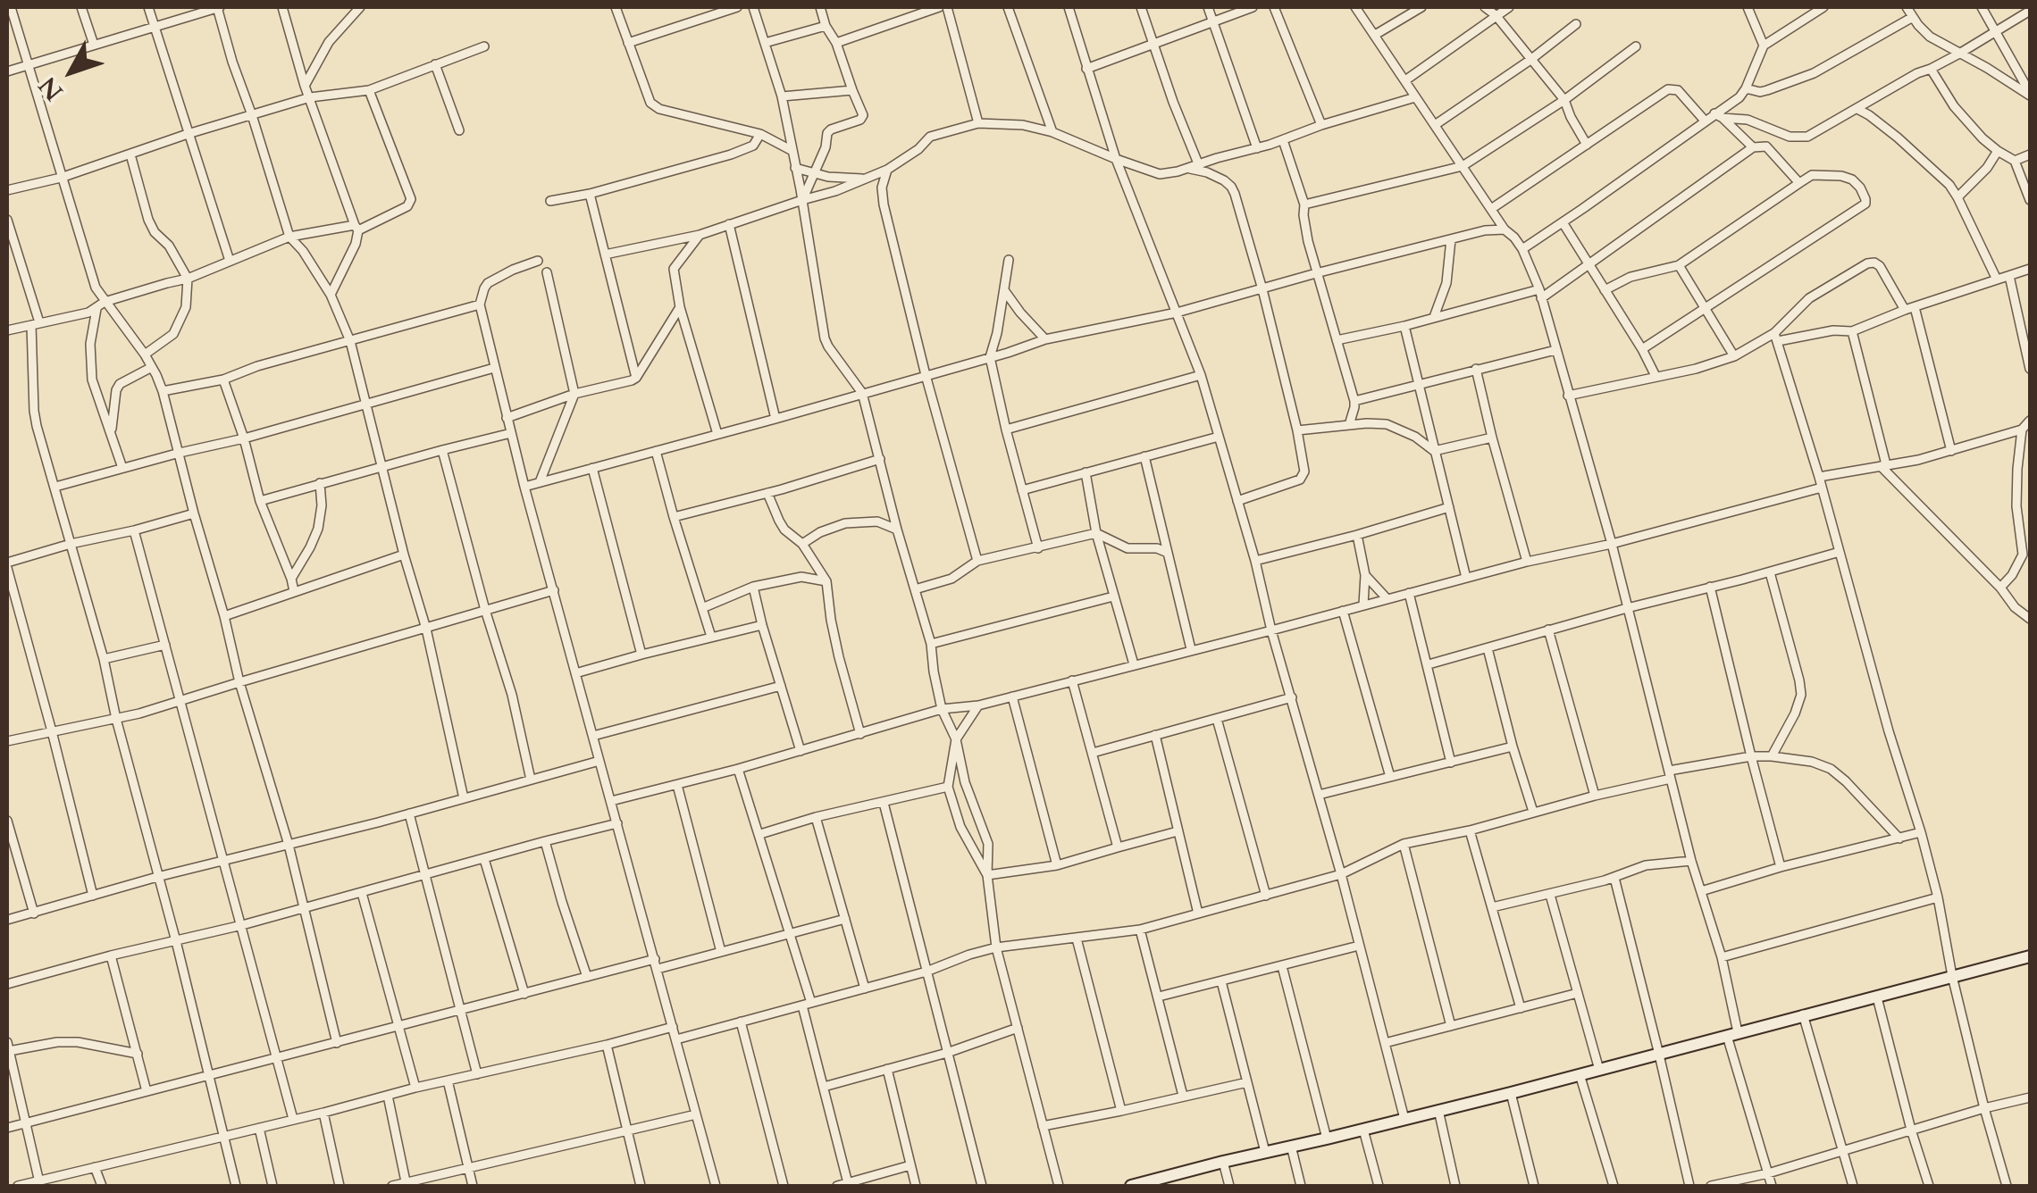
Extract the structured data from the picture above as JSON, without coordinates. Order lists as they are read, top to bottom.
{
  "north": "bottom left"
}
